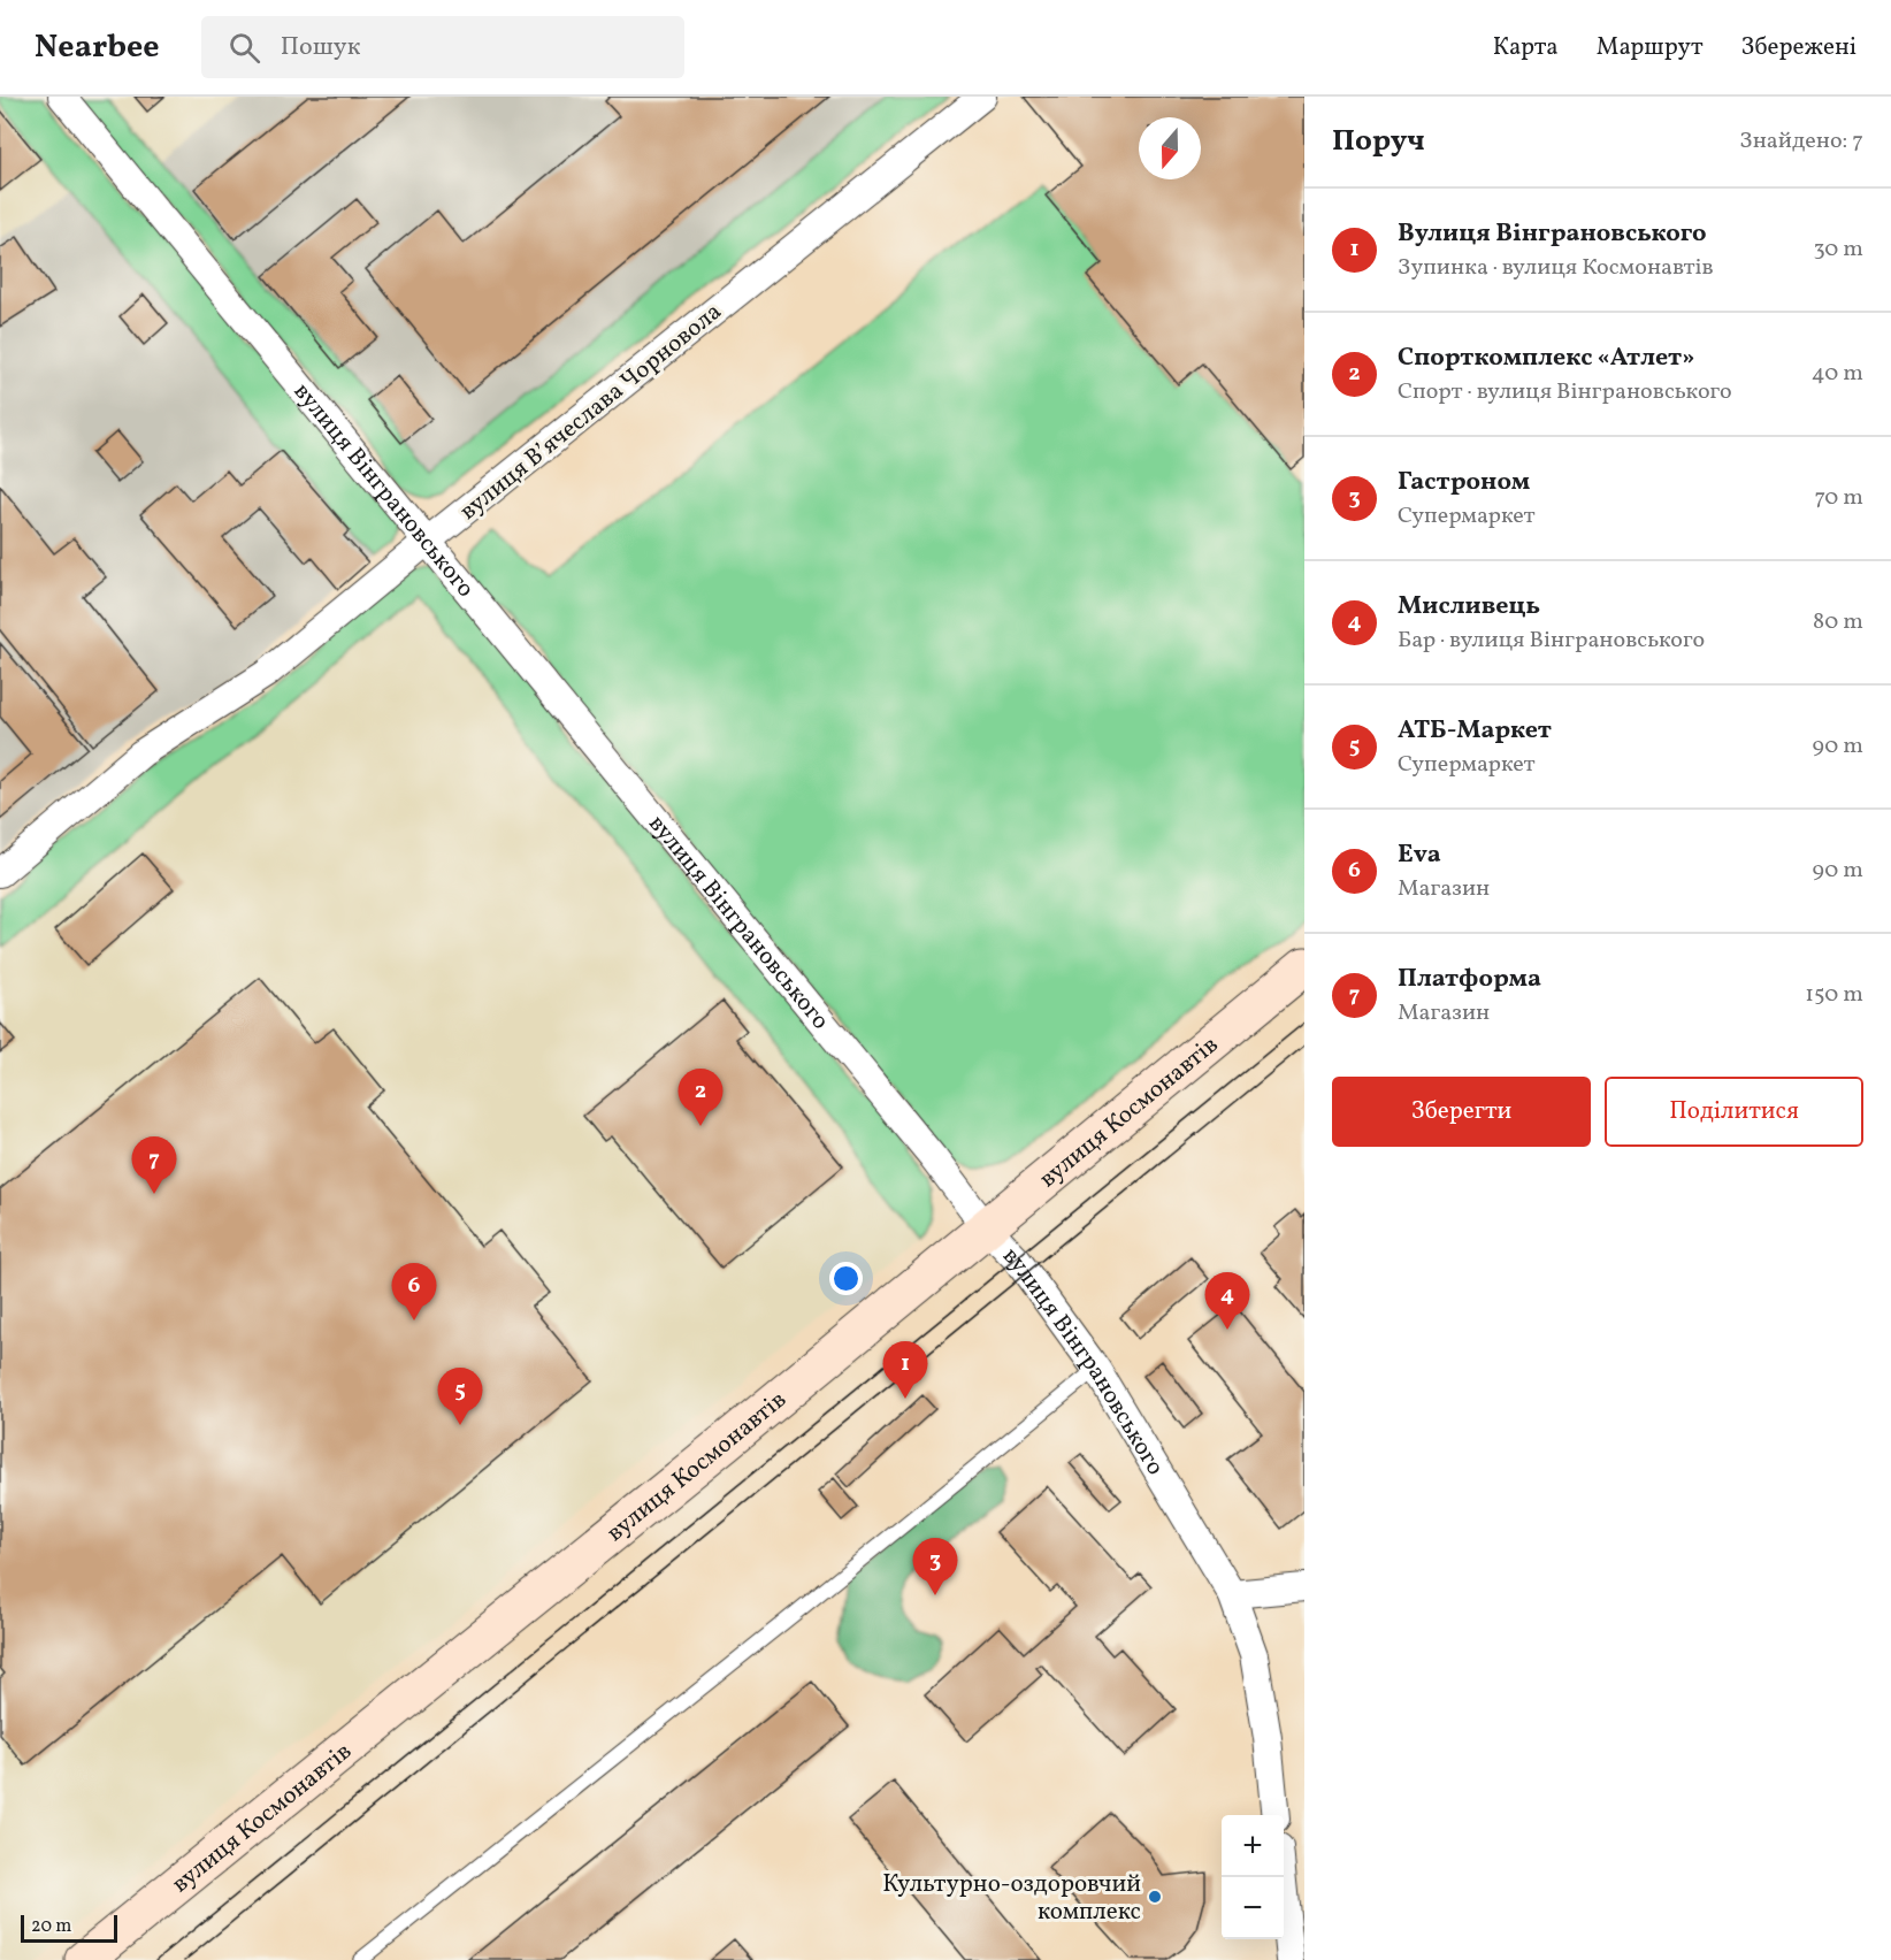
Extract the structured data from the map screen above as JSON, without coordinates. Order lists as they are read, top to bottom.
{
  "streets": {
    "main road": ["вулиця Космонавтів"],
    "street": ["вулиця Вʼячеслава Чорновола", "вулиця Вінграновського"]
  },
  "crossings": [
    ["вулиця Вʼячеслава Чорновола", "вулиця Вінграновського"],
    ["вулиця Вінграновського", "вулиця Космонавтів"]
  ],
  "places": ["Культурно-оздоровчий комплекс"],
  "scale_bar": "20 m",
  "north": "bottom",
  "page": {
    "header": "Nearbee",
    "search": "Пошук",
    "nav": ["Карта", "Маршрут", "Збережені"],
    "heading": ["Поруч", "Знайдено: 7"],
    "list": [
      {
        "mark": "1",
        "name": "Вулиця Вінграновського",
        "note": "Зупинка · вулиця Космонавтів",
        "value": "30 m"
      },
      {
        "mark": "2",
        "name": "Спорткомплекс «Атлет»",
        "note": "Спорт · вулиця Вінграновського",
        "value": "40 m"
      },
      {
        "mark": "3",
        "name": "Гастроном",
        "note": "Супермаркет",
        "value": "70 m"
      },
      {
        "mark": "4",
        "name": "Мисливець",
        "note": "Бар · вулиця Вінграновського",
        "value": "80 m"
      },
      {
        "mark": "5",
        "name": "АТБ-Маркет",
        "note": "Супермаркет",
        "value": "90 m"
      },
      {
        "mark": "6",
        "name": "Eva",
        "note": "Магазин",
        "value": "90 m"
      },
      {
        "mark": "7",
        "name": "Платформа",
        "note": "Магазин",
        "value": "150 m"
      }
    ],
    "buttons": ["Зберегти", "Поділитися"],
    "pins": [
      "2",
      "7",
      "6",
      "4",
      "1",
      "5",
      "3"
    ],
    "map_buttons": ["+", "−"],
    "scale": "20 m"
  }
}
